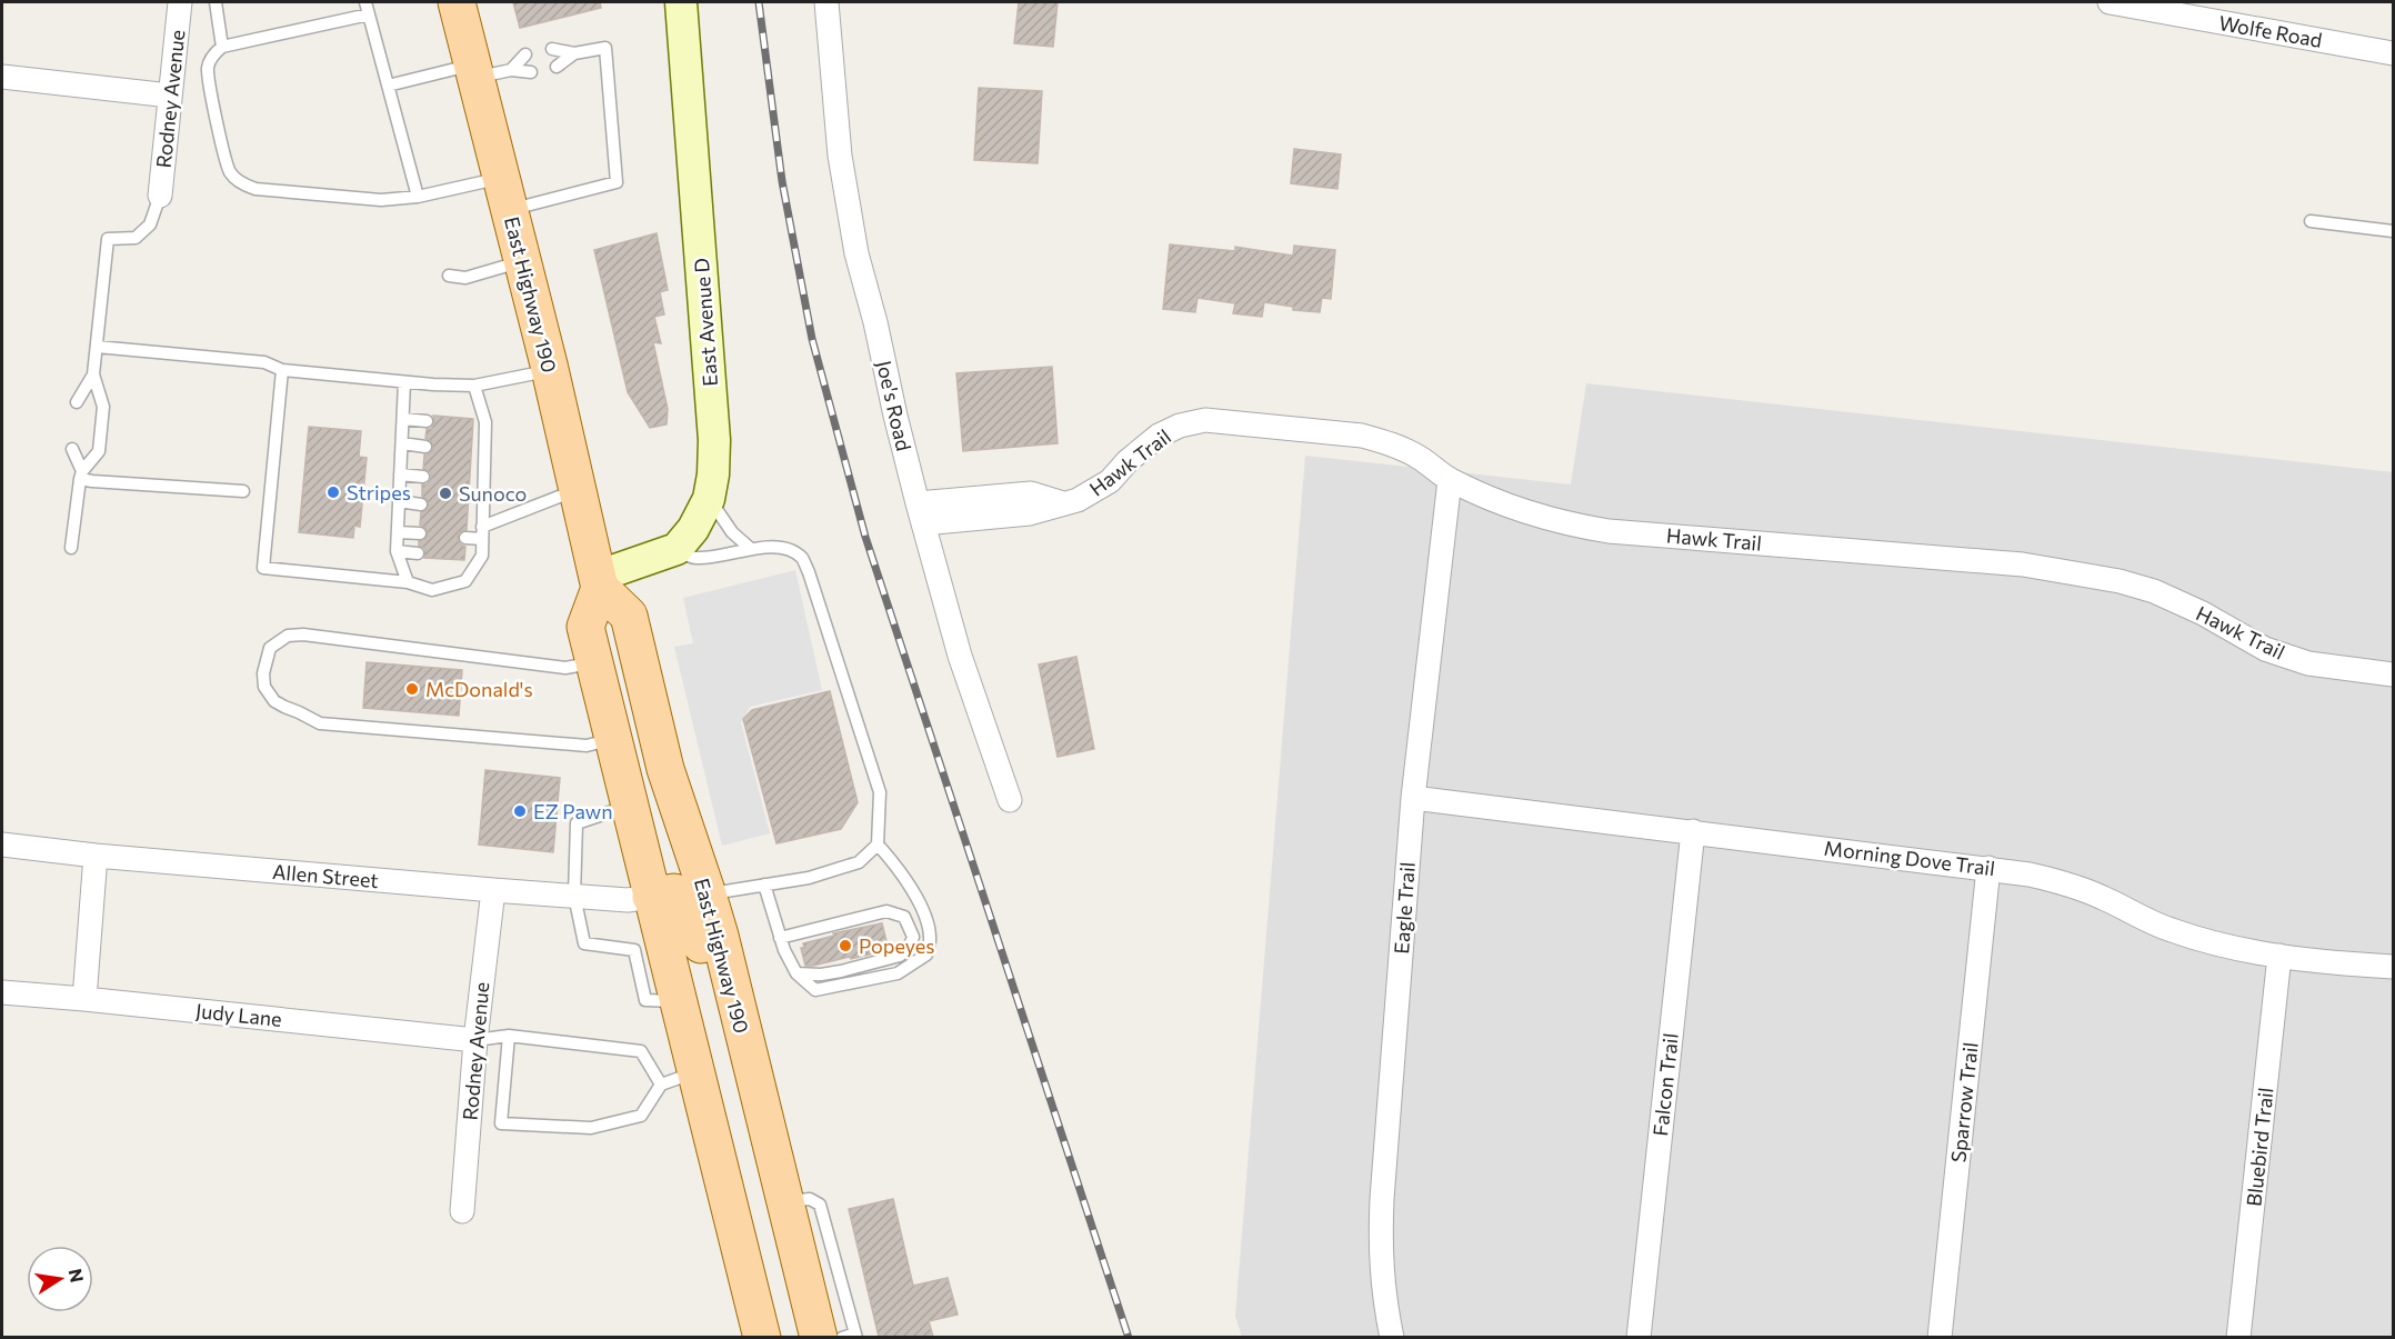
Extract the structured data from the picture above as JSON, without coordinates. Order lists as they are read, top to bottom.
{
  "streets": {
    "main road": ["East Highway 190", "East Avenue D"],
    "street": [
      "Wolfe Road",
      "Rodney Avenue",
      "Joe's Road",
      "Hawk Trail",
      "Morning Dove Trail",
      "Allen Street",
      "Eagle Trail",
      "Judy Lane",
      "Falcon Trail",
      "Sparrow Trail",
      "Bluebird Trail"
    ]
  },
  "crossings": [
    ["Rodney Avenue", "Allen Street"],
    ["Rodney Avenue", "Judy Lane"],
    ["Joe's Road", "Hawk Trail"],
    ["Hawk Trail", "Eagle Trail"],
    ["Morning Dove Trail", "Eagle Trail"],
    ["Morning Dove Trail", "Falcon Trail"],
    ["Morning Dove Trail", "Sparrow Trail"],
    ["Morning Dove Trail", "Bluebird Trail"]
  ],
  "places": [
    "Stripes",
    "Sunoco",
    "McDonald's",
    "EZ Pawn",
    "Popeyes"
  ],
  "north": "right"
}
